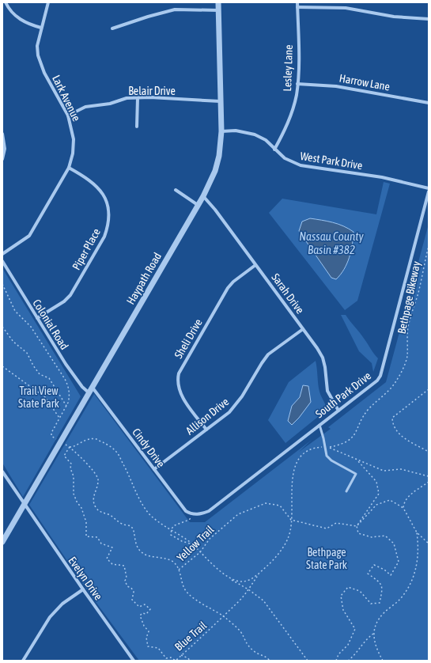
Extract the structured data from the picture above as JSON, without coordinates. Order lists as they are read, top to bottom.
{
  "streets": {
    "street": [
      "Lesley Lane",
      "Harrow Lane",
      "Belair Drive",
      "Lark Avenue",
      "West Park Drive",
      "Piper Place",
      "Haypath Road",
      "Sarah Drive",
      "Colonial Road",
      "Sheli Drive",
      "South Park Drive",
      "Allison Drive",
      "Cindy Drive",
      "Evelyn Drive"
    ],
    "path": ["Bethpage Bikeway", "Yellow Trail", "Blue Trail"]
  },
  "crossings": [
    ["Lesley Lane", "Harrow Lane"],
    ["Lesley Lane", "West Park Drive"],
    ["Belair Drive", "Lark Avenue"],
    ["Belair Drive", "Haypath Road"],
    ["Lark Avenue", "Piper Place"],
    ["West Park Drive", "Haypath Road"],
    ["Piper Place", "Colonial Road"],
    ["Haypath Road", "Sarah Drive"],
    ["Haypath Road", "Colonial Road"],
    ["Haypath Road", "Cindy Drive"],
    ["Haypath Road", "Evelyn Drive"],
    ["Sarah Drive", "Sheli Drive"],
    ["Sarah Drive", "South Park Drive"],
    ["Sarah Drive", "Allison Drive"],
    ["Sheli Drive", "Allison Drive"],
    ["South Park Drive", "Cindy Drive"],
    ["Allison Drive", "Cindy Drive"]
  ],
  "water": ["Nassau County Basin #382"],
  "parks": ["Trail View State Park", "Bethpage State Park"]
}
